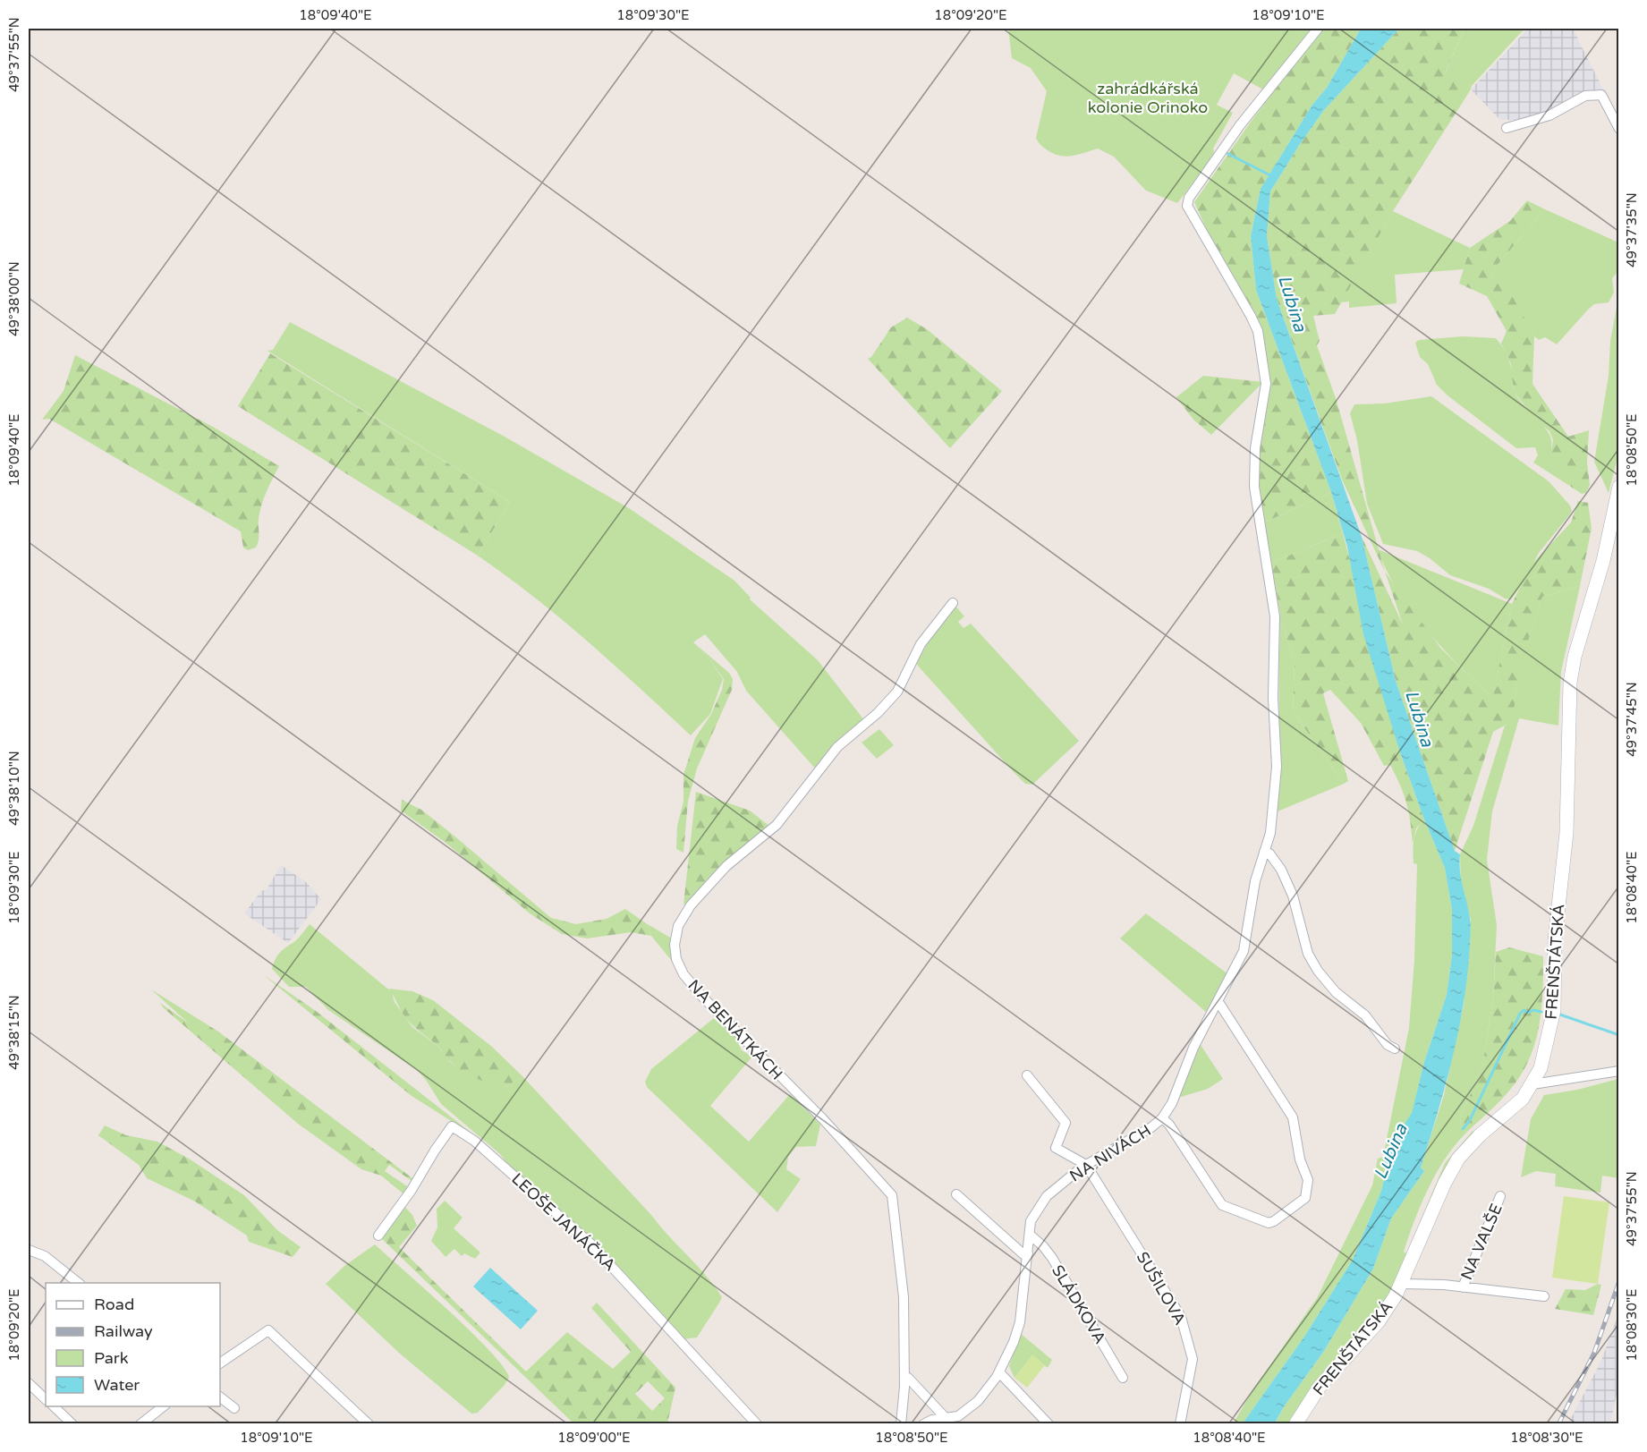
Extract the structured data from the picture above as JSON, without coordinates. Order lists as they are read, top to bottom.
{
  "streets": {
    "main road": ["FRENŠTÁTSKÁ"],
    "street": [
      "NA BENÁTKÁCH",
      "NA NIVÁCH",
      "LEOŠE JANÁČKA",
      "NA VALŠE",
      "SUŠILOVA",
      "SLÁDKOVA"
    ]
  },
  "crossings": [
    ["FRENŠTÁTSKÁ", "NA VALŠE"],
    ["NA NIVÁCH", "SUŠILOVA"],
    ["NA NIVÁCH", "SLÁDKOVA"]
  ],
  "water": ["Lubina"],
  "parks": ["zahrádkářská kolonie Orinoko"],
  "legend": [
    "Road",
    "Railway",
    "Park",
    "Water"
  ],
  "coordinates": [
    "18°09'40\"E",
    "18°09'30\"E",
    "18°09'20\"E",
    "18°09'10\"E",
    "49°37'55\"N",
    "49°37'35\"N",
    "49°38'00\"N",
    "18°08'50\"E",
    "49°37'45\"N",
    "49°38'10\"N",
    "18°08'40\"E",
    "49°38'15\"N",
    "18°08'30\"E",
    "18°09'00\"E"
  ]
}
